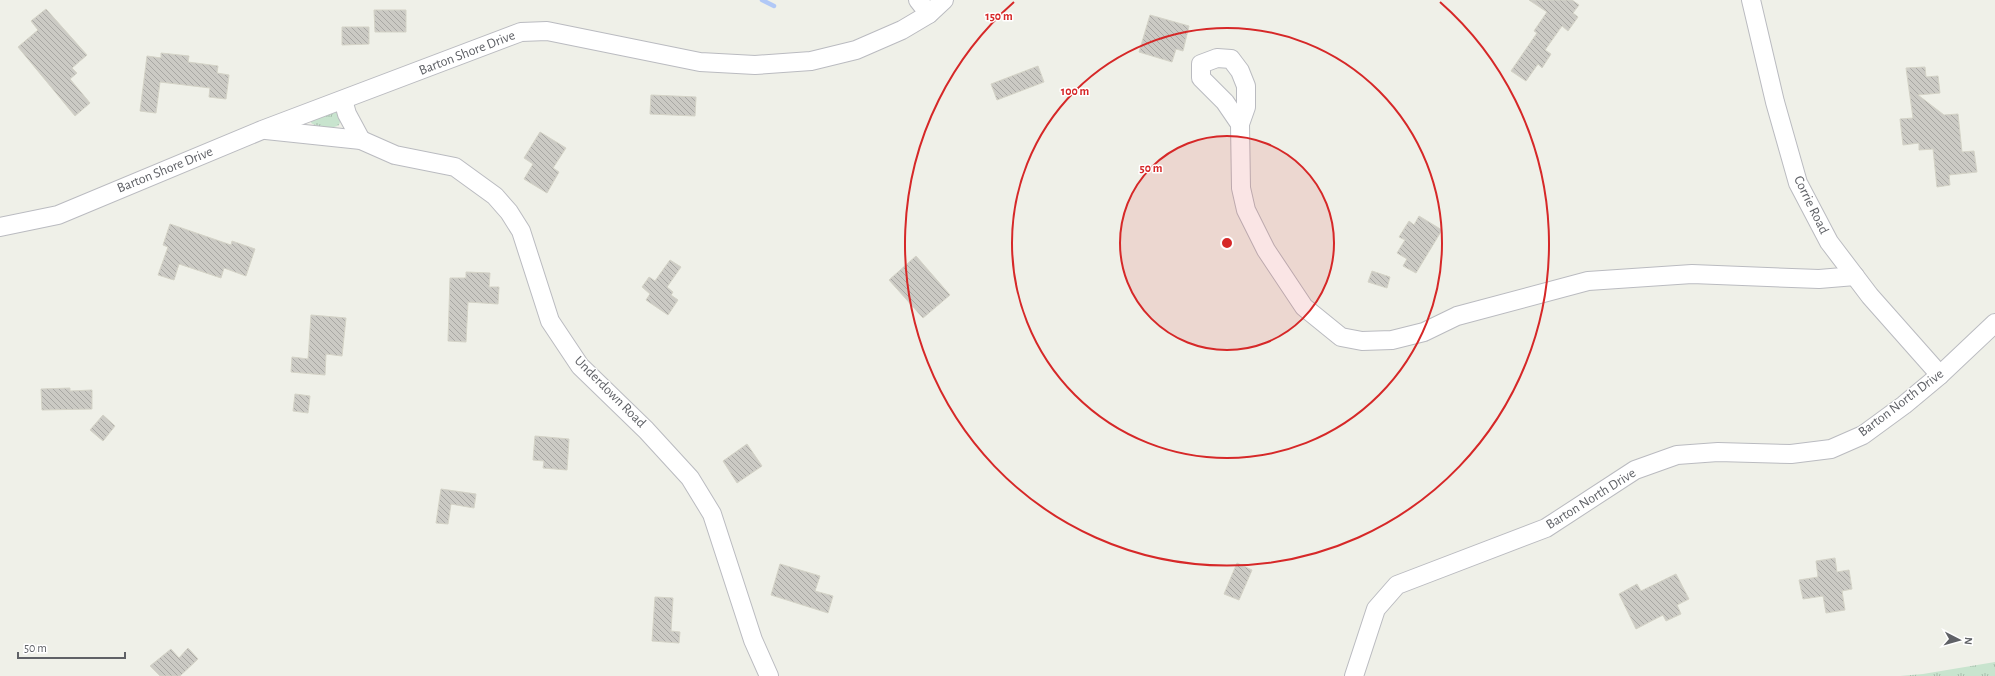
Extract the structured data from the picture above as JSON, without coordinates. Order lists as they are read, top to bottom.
{
  "streets": {
    "street": [
      "Barton Shore Drive",
      "Corrie Road",
      "Underdown Road",
      "Barton North Drive"
    ]
  },
  "crossings": [
    ["Barton Shore Drive", "Underdown Road"],
    ["Corrie Road", "Barton North Drive"]
  ],
  "scale_bar": "50 m",
  "north": "right",
  "rings": ["150 m", "100 m", "50 m"]
}
